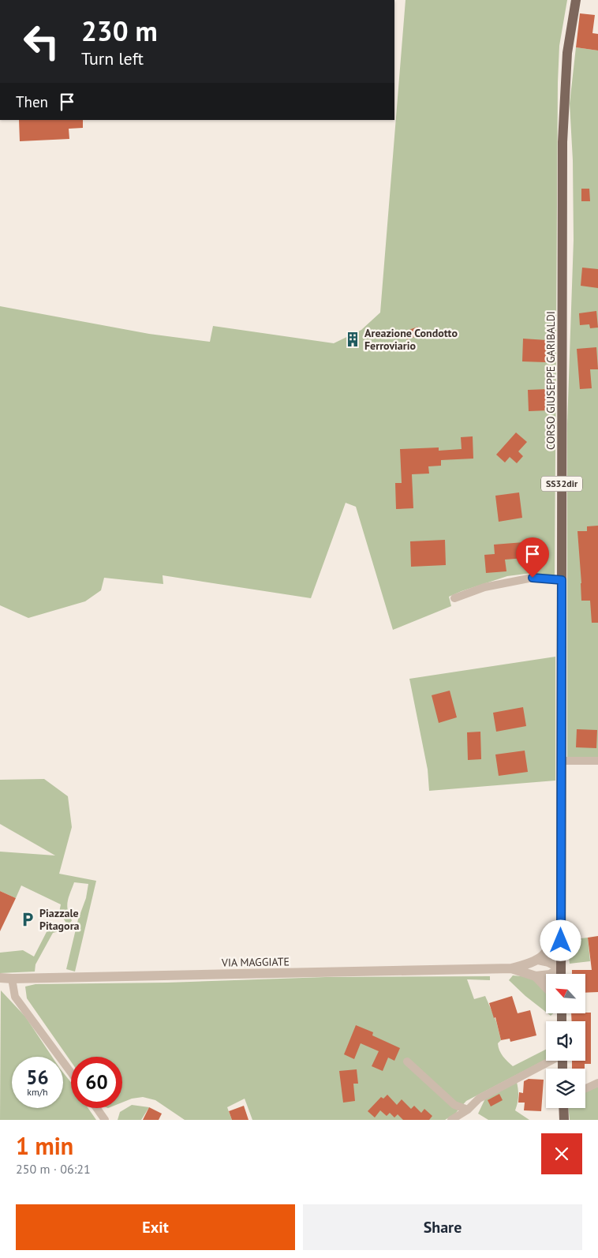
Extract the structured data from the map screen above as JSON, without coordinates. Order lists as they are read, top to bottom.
{
  "streets": {
    "main road": ["CORSO GIUSEPPE GARIBALDI", "SS32dir"],
    "street": ["VIA MAGGIATE"]
  },
  "crossings": [
    ["CORSO GIUSEPPE GARIBALDI", "VIA MAGGIATE"]
  ],
  "places": {
    "building": ["Areazione Condotto Ferroviario"],
    "parking": ["Piazzale Pitagora"]
  },
  "north": "top left",
  "page": {
    "turn": ["230 m", "Turn left"],
    "then": "Then",
    "speed": "56 km/h",
    "limit": "60",
    "heading": ["1 min", "250 m · 06:21"],
    "buttons": ["Exit", "Share"]
  }
}
